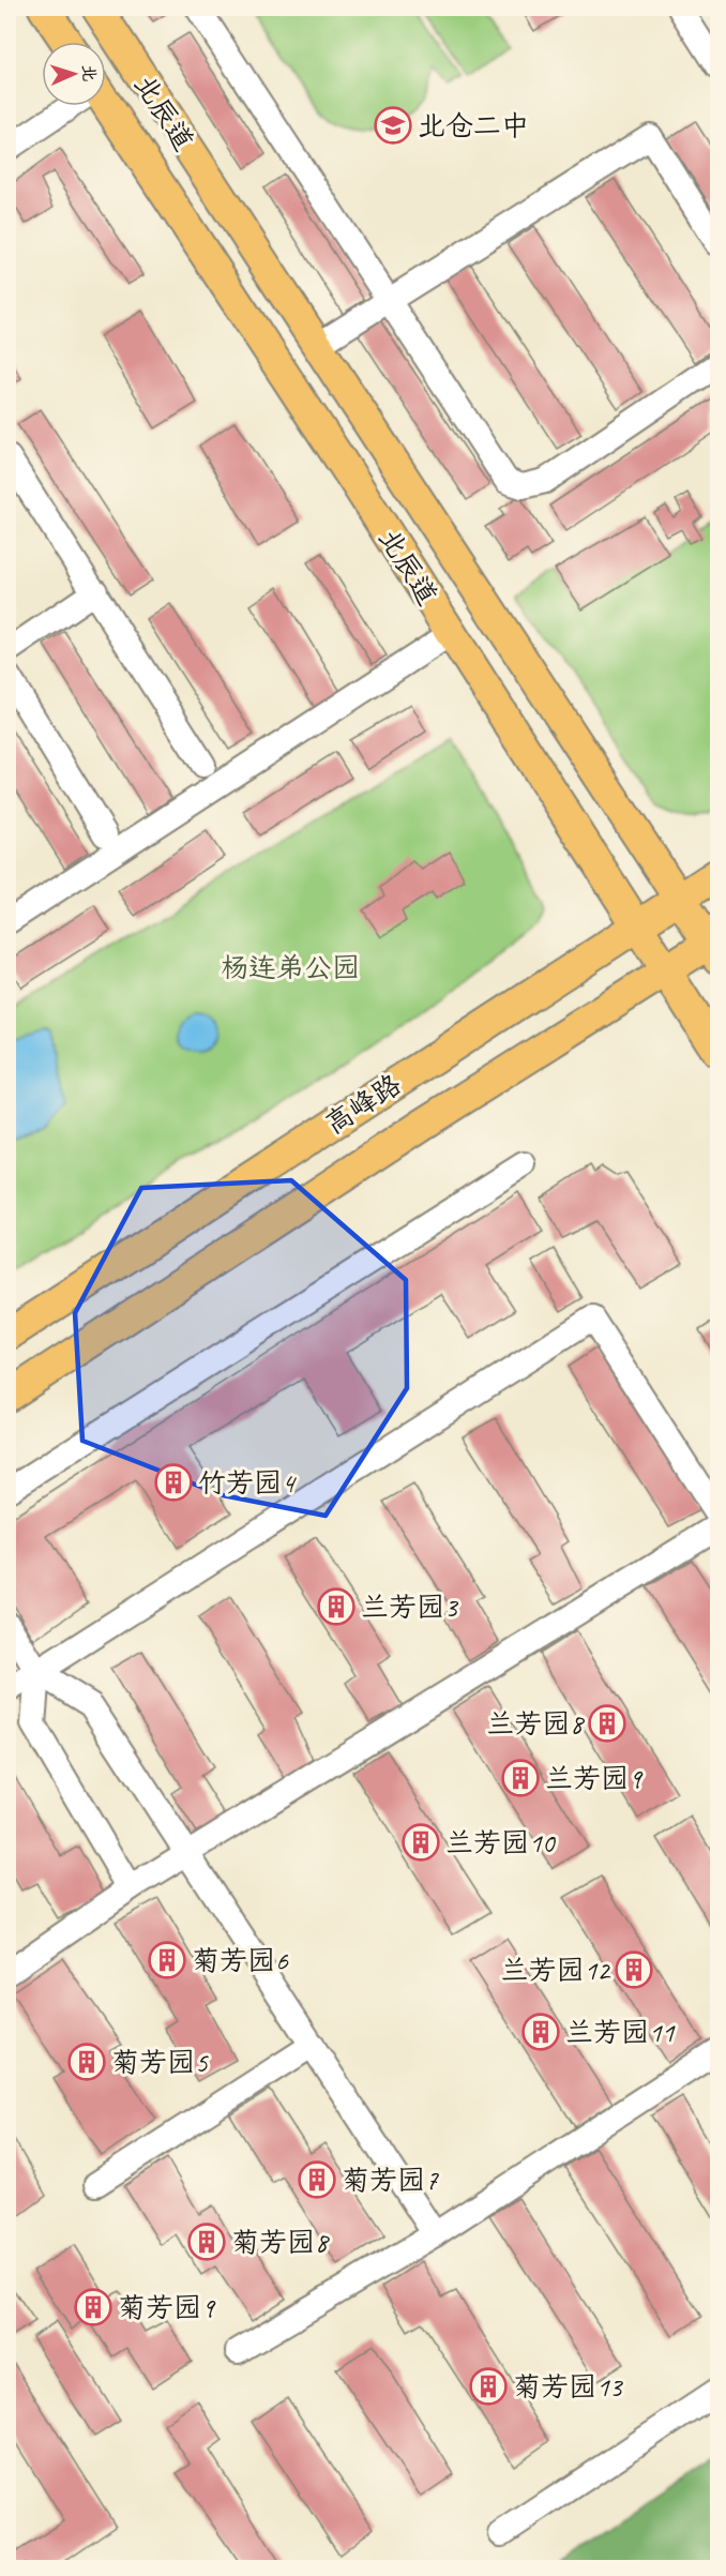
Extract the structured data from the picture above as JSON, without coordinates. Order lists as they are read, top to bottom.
{
  "streets": {
    "main road": ["北辰道", "高峰路"]
  },
  "crossings": [
    ["北辰道", "高峰路"]
  ],
  "parks": ["杨连弟公园"],
  "places": {
    "school or university": ["北仓二中"],
    "building": [
      "竹芳园4",
      "兰芳园3",
      "兰芳园8",
      "兰芳园9",
      "兰芳园10",
      "菊芳园6",
      "兰芳园12",
      "兰芳园11",
      "菊芳园5",
      "菊芳园7",
      "菊芳园8",
      "菊芳园9",
      "菊芳园13"
    ]
  },
  "north": "right"
}
